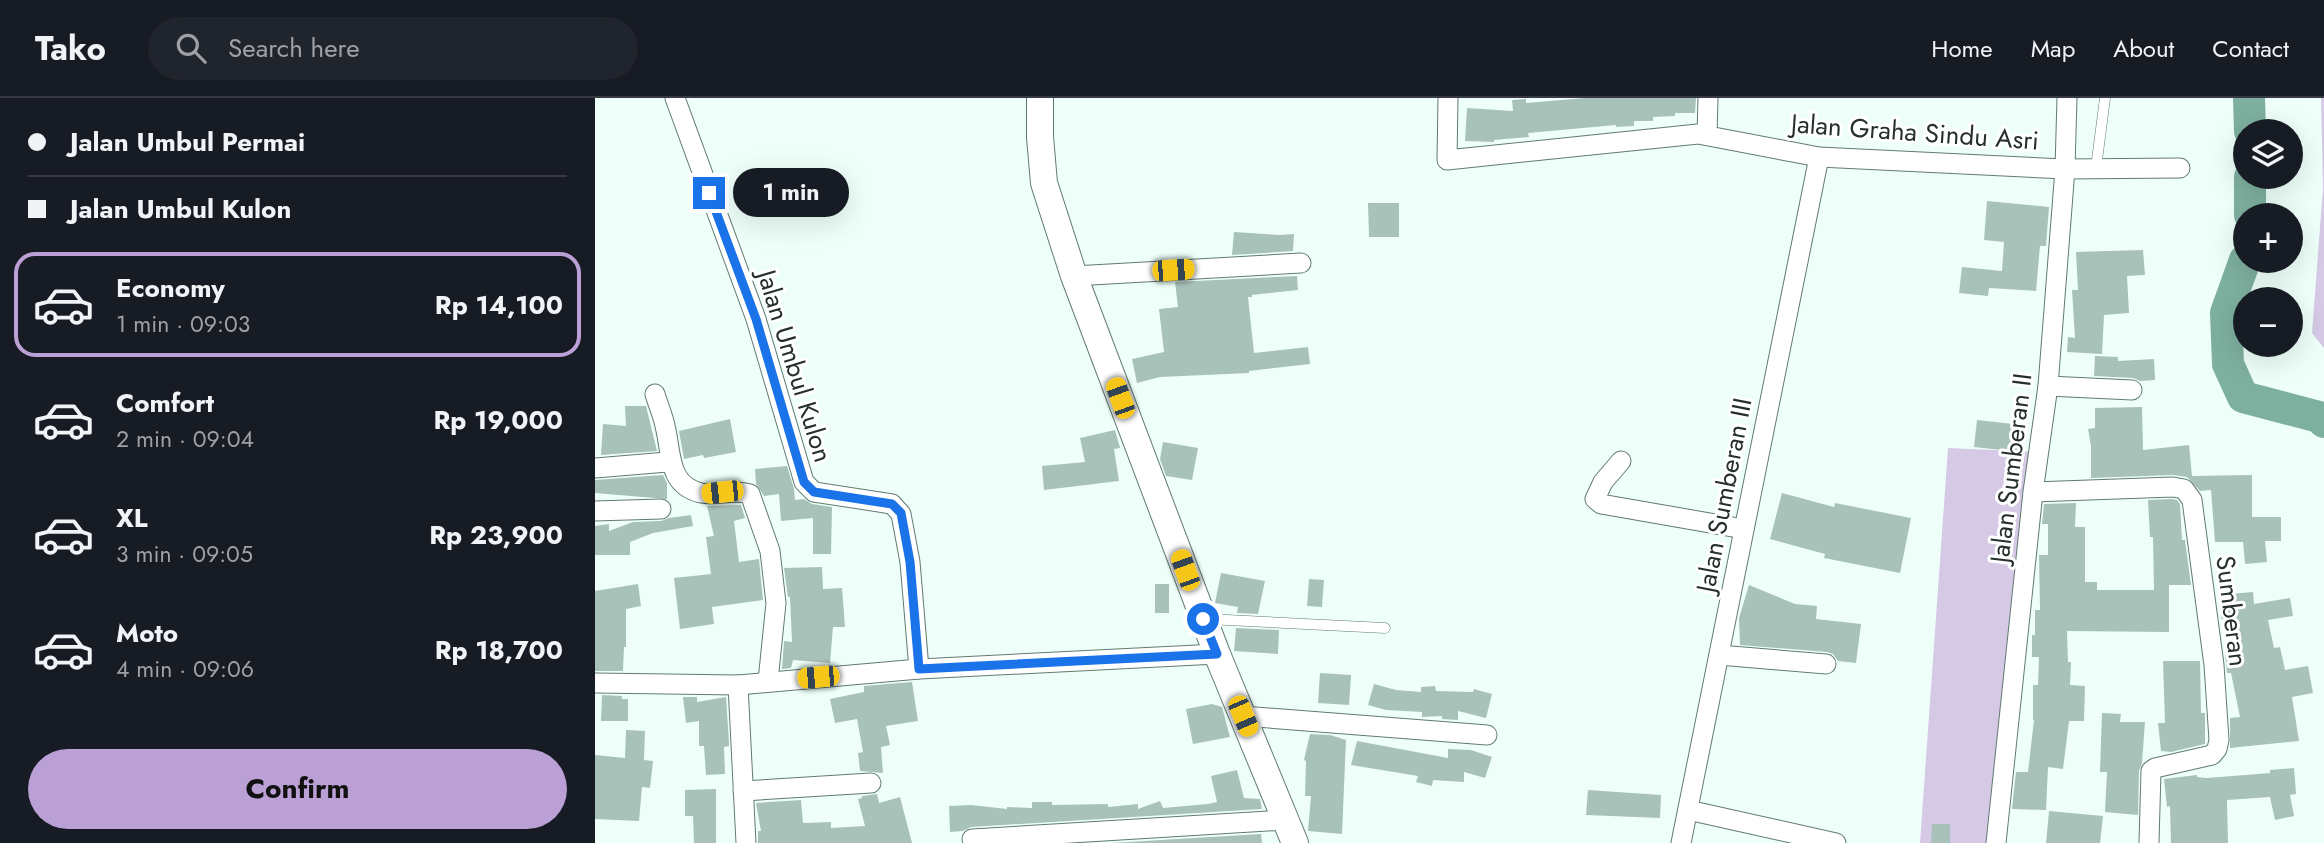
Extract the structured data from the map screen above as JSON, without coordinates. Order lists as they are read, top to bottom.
{
  "streets": {
    "street": [
      "Jalan Graha Sindu Asri",
      "Jalan Umbul Kulon",
      "Jalan Sumberan II",
      "Jalan Sumberan III",
      "Sumberan"
    ]
  },
  "crossings": [
    ["Jalan Graha Sindu Asri", "Jalan Sumberan II"],
    ["Jalan Graha Sindu Asri", "Jalan Sumberan III"],
    ["Jalan Sumberan II", "Sumberan"]
  ],
  "page": {
    "header": "Tako",
    "search": "Search here",
    "nav": [
      "Home",
      "Map",
      "About",
      "Contact"
    ],
    "banner": ["Jalan Umbul Permai", "Jalan Umbul Kulon"],
    "map_buttons": ["+", "−"],
    "bubble": "1 min",
    "list": [
      {
        "name": "Economy",
        "note": "1 min · 09:03",
        "value": "Rp 14,100"
      },
      {
        "name": "Comfort",
        "note": "2 min · 09:04",
        "value": "Rp 19,000"
      },
      {
        "name": "XL",
        "note": "3 min · 09:05",
        "value": "Rp 23,900"
      },
      {
        "name": "Moto",
        "note": "4 min · 09:06",
        "value": "Rp 18,700"
      }
    ],
    "buttons": "Confirm"
  }
}
